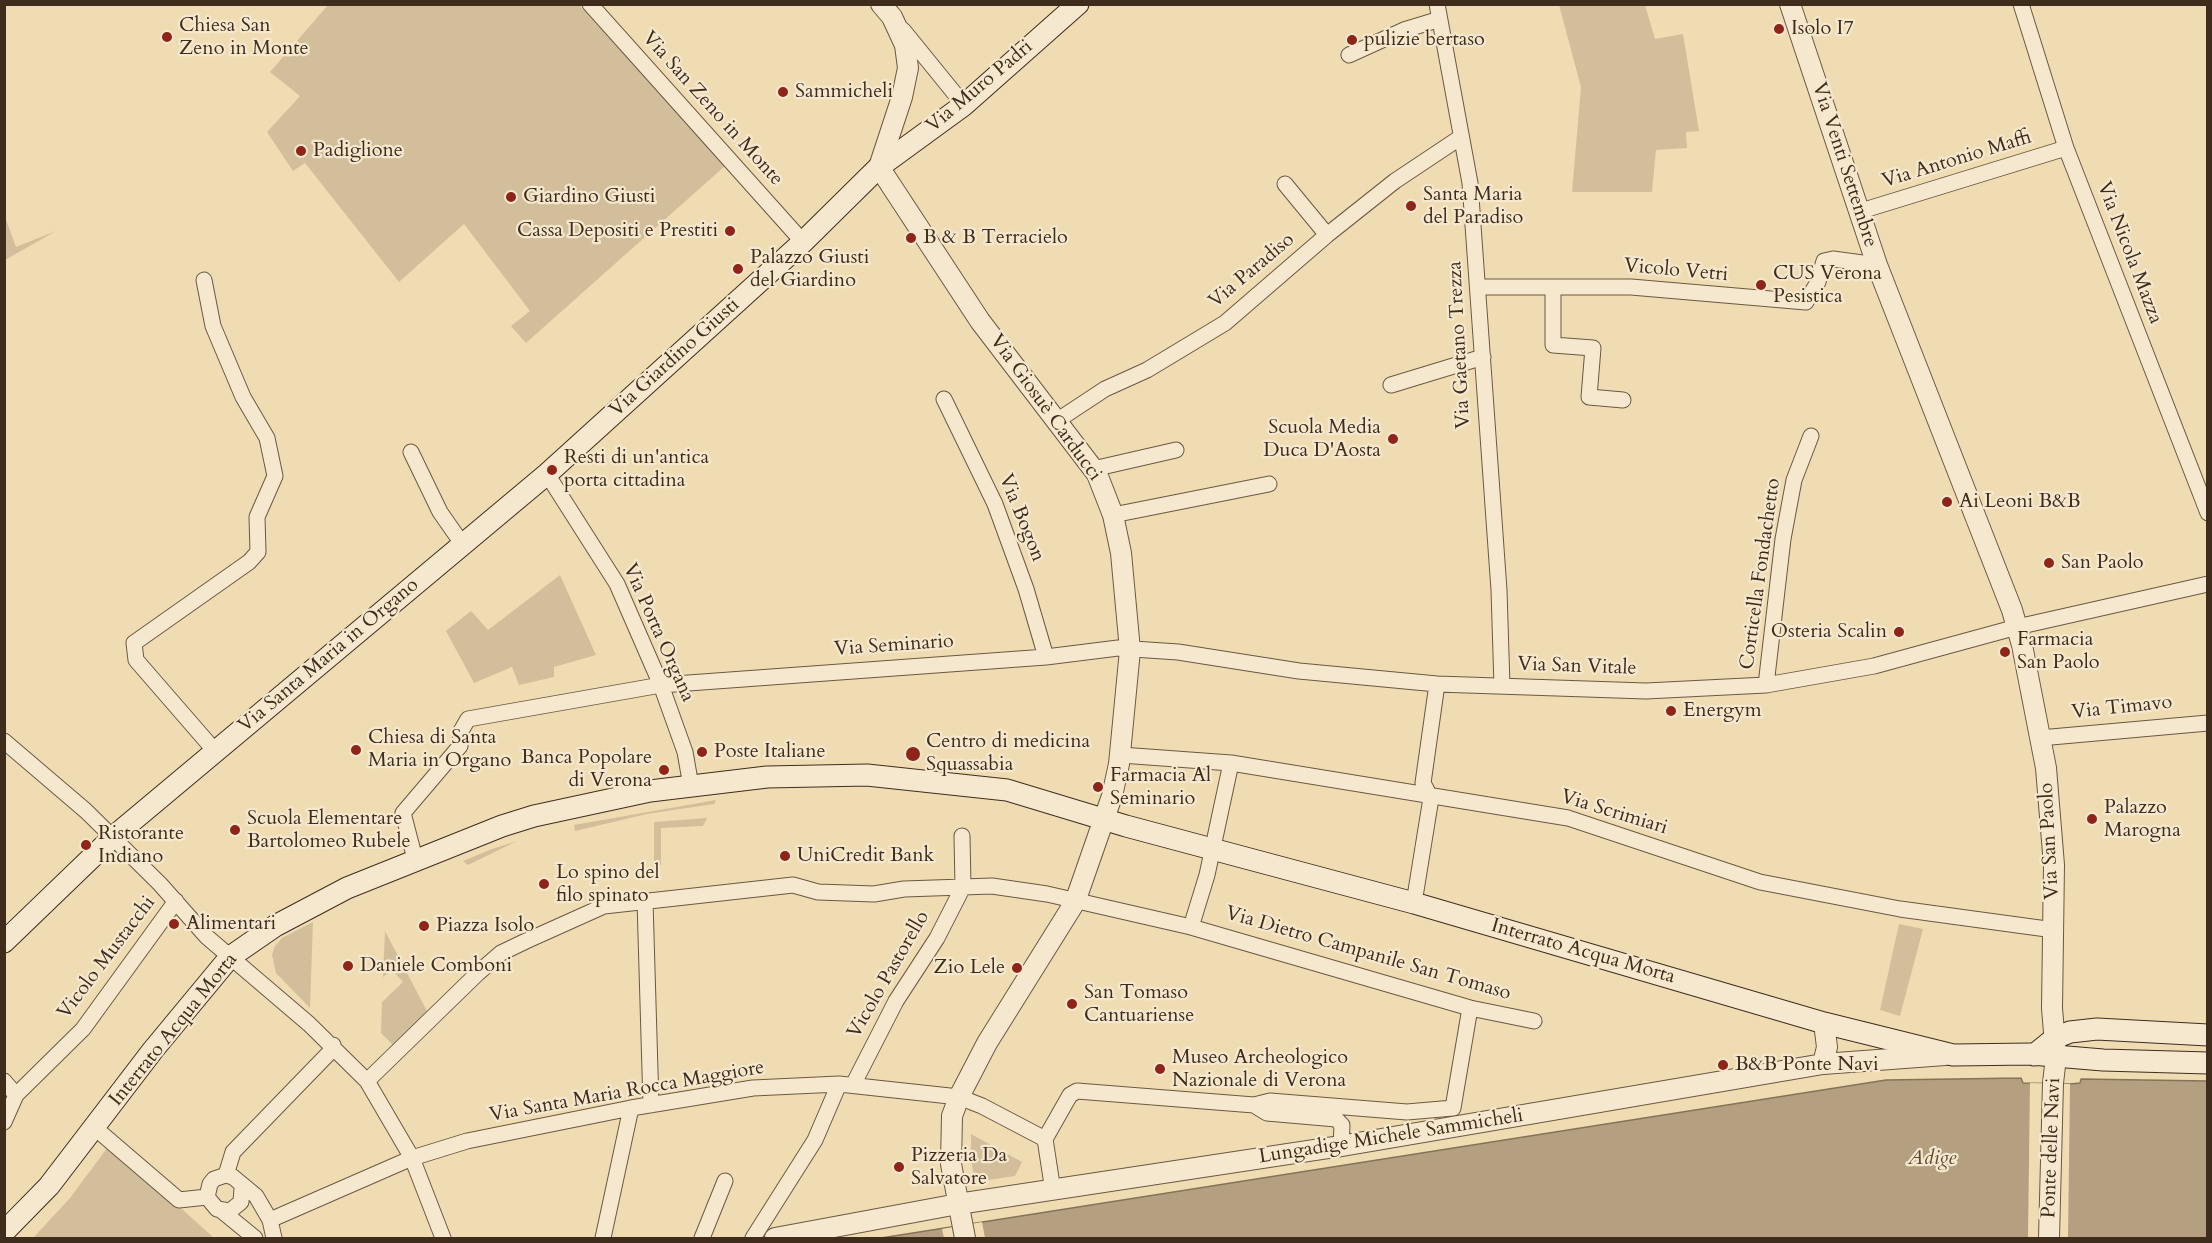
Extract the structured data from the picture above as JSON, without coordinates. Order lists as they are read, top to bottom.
{
  "streets": {
    "main road": [
      "Via Muro Padri",
      "Via Giardino Giusti",
      "Via Santa Maria in Organo",
      "Interrato Acqua Morta",
      "Lungadige Michele Sammicheli"
    ],
    "street": [
      "Via San Zeno in Monte",
      "Via Antonio Maffi",
      "Via Venti Settembre",
      "Via Nicola Mazza",
      "Via Paradiso",
      "Vicolo Vetri",
      "Via Gaetano Trezza",
      "Via Giosuè Carducci",
      "Via Bogon",
      "Corticella Fondachetto",
      "Via Porta Organa",
      "Via Seminario",
      "Via San Vitale",
      "Via Timavo",
      "Via Scrimiari",
      "Via San Paolo",
      "Via Dietro Campanile San Tomaso",
      "Vicolo Mustacchi",
      "Vicolo Pastorello",
      "Via Santa Maria Rocca Maggiore",
      "Ponte delle Navi"
    ]
  },
  "crossings": [
    ["Via Muro Padri", "Via San Zeno in Monte"],
    ["Via Muro Padri", "Via Giardino Giusti"],
    ["Via Muro Padri", "Via Giosuè Carducci"],
    ["Via San Zeno in Monte", "Via Giardino Giusti"],
    ["Via Antonio Maffi", "Via Venti Settembre"],
    ["Via Antonio Maffi", "Via Nicola Mazza"],
    ["Via Venti Settembre", "Vicolo Vetri"],
    ["Via Venti Settembre", "Via San Vitale"],
    ["Via Venti Settembre", "Via San Paolo"],
    ["Via Paradiso", "Via Gaetano Trezza"],
    ["Via Paradiso", "Via Giosuè Carducci"],
    ["Vicolo Vetri", "Via Gaetano Trezza"],
    ["Via Gaetano Trezza", "Via San Vitale"],
    ["Via Giardino Giusti", "Via Porta Organa"],
    ["Via Giardino Giusti", "Via Santa Maria in Organo"],
    ["Via Giosuè Carducci", "Via Seminario"],
    ["Via Giosuè Carducci", "Via San Vitale"],
    ["Via Giosuè Carducci", "Via Scrimiari"],
    ["Via Giosuè Carducci", "Interrato Acqua Morta"],
    ["Via Giosuè Carducci", "Via Dietro Campanile San Tomaso"],
    ["Via Giosuè Carducci", "Via Santa Maria Rocca Maggiore"],
    ["Via Bogon", "Via Seminario"],
    ["Corticella Fondachetto", "Via San Vitale"],
    ["Via Porta Organa", "Via Seminario"],
    ["Via Porta Organa", "Via Santa Maria in Organo"],
    ["Via Porta Organa", "Interrato Acqua Morta"],
    ["Via Seminario", "Via San Vitale"],
    ["Via Seminario", "Interrato Acqua Morta"],
    ["Via San Vitale", "Via San Paolo"],
    ["Via Timavo", "Via San Paolo"],
    ["Via Scrimiari", "Via San Paolo"],
    ["Via San Paolo", "Lungadige Michele Sammicheli"],
    ["Via San Paolo", "Ponte delle Navi"],
    ["Interrato Acqua Morta", "Lungadige Michele Sammicheli"],
    ["Via Dietro Campanile San Tomaso", "Vicolo Pastorello"],
    ["Vicolo Pastorello", "Via Santa Maria Rocca Maggiore"],
    ["Lungadige Michele Sammicheli", "Ponte delle Navi"]
  ],
  "water": ["Adige"],
  "places": [
    "Isolo I7",
    "Chiesa San Zeno in Monte",
    "pulizie bertaso",
    "Sammicheli",
    "Padiglione",
    "Giardino Giusti",
    "Santa Maria del Paradiso",
    "Cassa Depositi e Prestiti",
    "B & B Terracielo",
    "Palazzo Giusti del Giardino",
    "CUS Verona Pesistica",
    "Scuola Media Duca D'Aosta",
    "Resti di un'antica porta cittadina",
    "Ai Leoni B&B",
    "San Paolo",
    "Osteria Scalin",
    "Farmacia San Paolo",
    "Energym",
    "Chiesa di Santa Maria in Organo",
    "Poste Italiane",
    "Centro di medicina Squassabia",
    "Banca Popolare di Verona",
    "Farmacia Al Seminario",
    "Palazzo Marogna",
    "Scuola Elementare Bartolomeo Rubele",
    "Ristorante Indiano",
    "UniCredit Bank",
    "Lo spino del filo spinato",
    "Alimentari",
    "Piazza Isolo",
    "Daniele Comboni",
    "Zio Lele",
    "San Tomaso Cantuariense",
    "B&B Ponte Navi",
    "Museo Archeologico Nazionale di Verona",
    "Pizzeria Da Salvatore"
  ]
}
